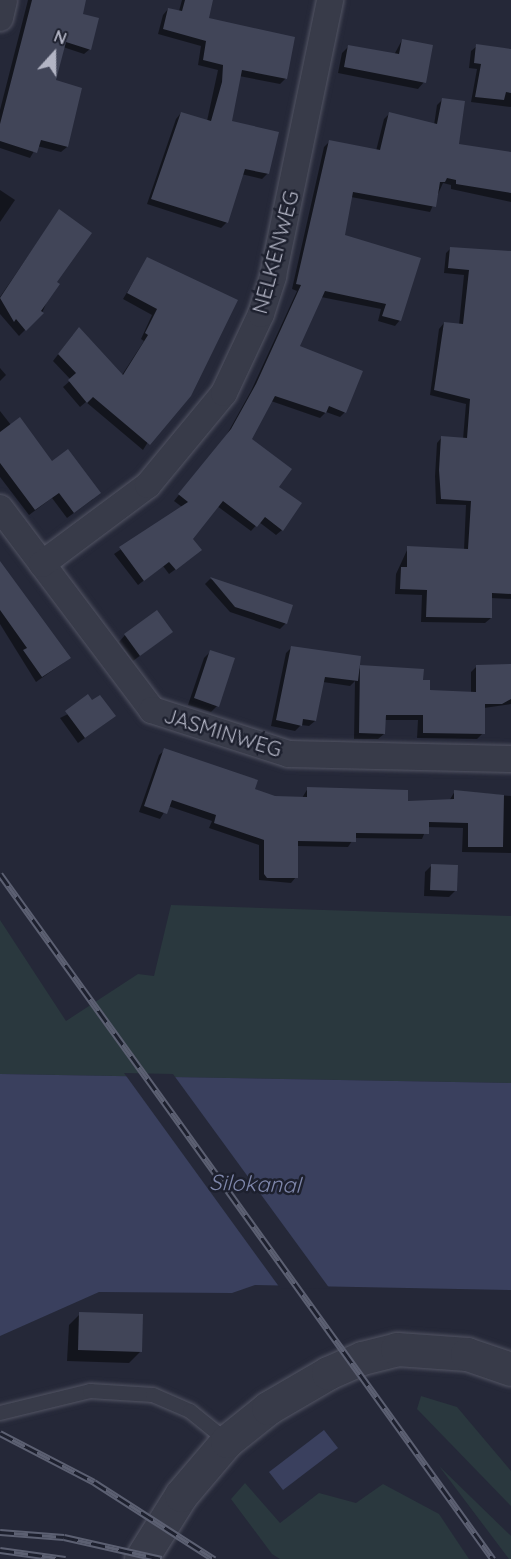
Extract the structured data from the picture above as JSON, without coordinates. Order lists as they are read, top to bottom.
{
  "streets": {
    "street": ["NELKENWEG", "JASMINWEG"]
  },
  "crossings": [
    ["NELKENWEG", "JASMINWEG"]
  ],
  "water": ["Silokanal"],
  "north": "top"
}
